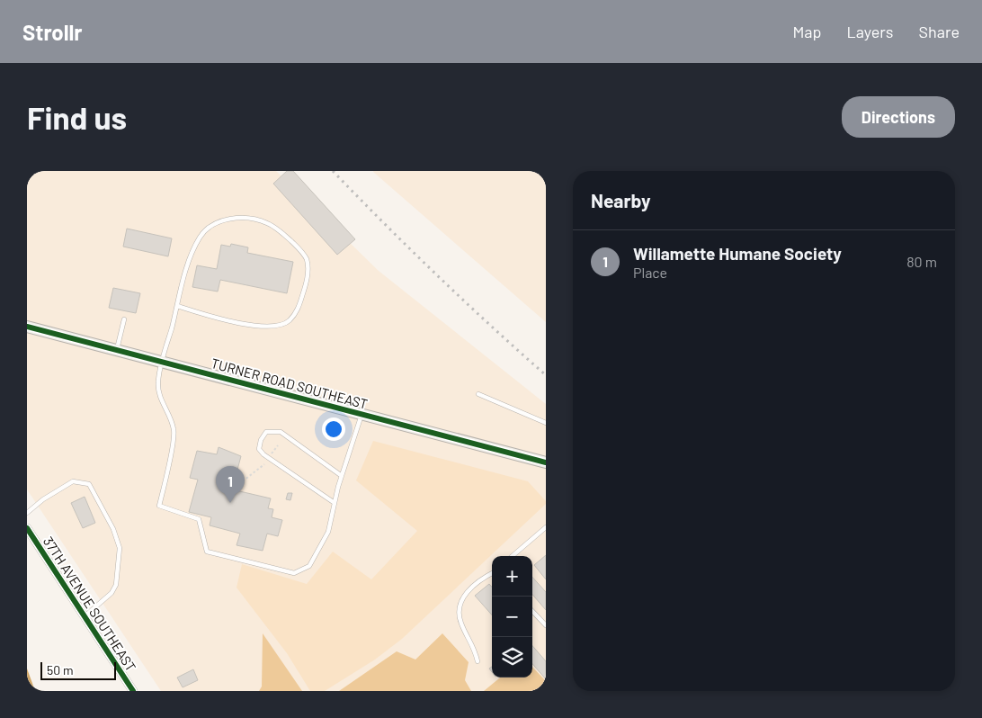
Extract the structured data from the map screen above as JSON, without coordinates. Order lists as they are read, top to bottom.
{
  "streets": {
    "main road": ["TURNER ROAD SOUTHEAST"],
    "street": ["37TH AVENUE SOUTHEAST"]
  },
  "scale_bar": "50 m",
  "page": {
    "header": "Strollr",
    "nav": ["Map", "Layers", "Share"],
    "buttons": "Directions",
    "title": "Find us",
    "heading": "Nearby",
    "list": [
      {
        "mark": "1",
        "name": "Willamette Humane Society",
        "note": "Place",
        "value": "80 m"
      }
    ],
    "pins": "1",
    "map_buttons": ["+", "−"],
    "scale": "50 m"
  }
}
